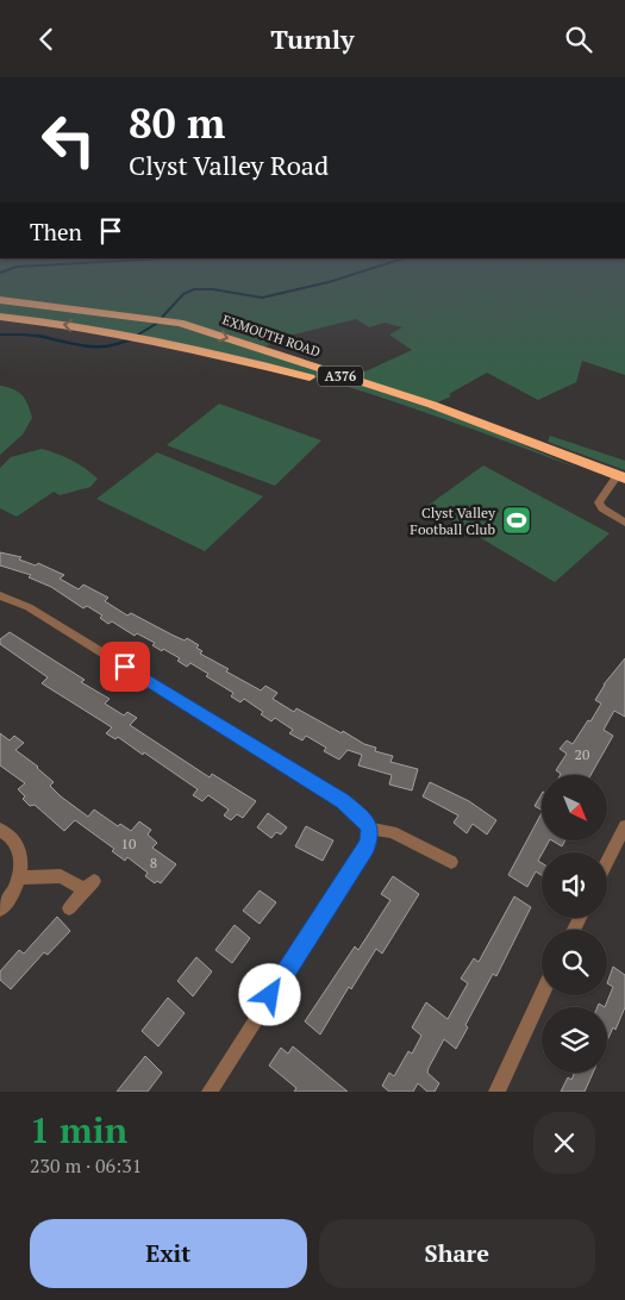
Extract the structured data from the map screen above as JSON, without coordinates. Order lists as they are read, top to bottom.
{
  "streets": {
    "highway": ["EXMOUTH ROAD", "A376"]
  },
  "places": {
    "sports": ["Clyst Valley Football Club"]
  },
  "house_numbers": ["20", "10", "8"],
  "north": "bottom right",
  "page": {
    "header": "Turnly",
    "turn": ["80 m", "Clyst Valley Road"],
    "then": "Then",
    "heading": ["1 min", "230 m · 06:31"],
    "buttons": ["Exit", "Share"]
  }
}
